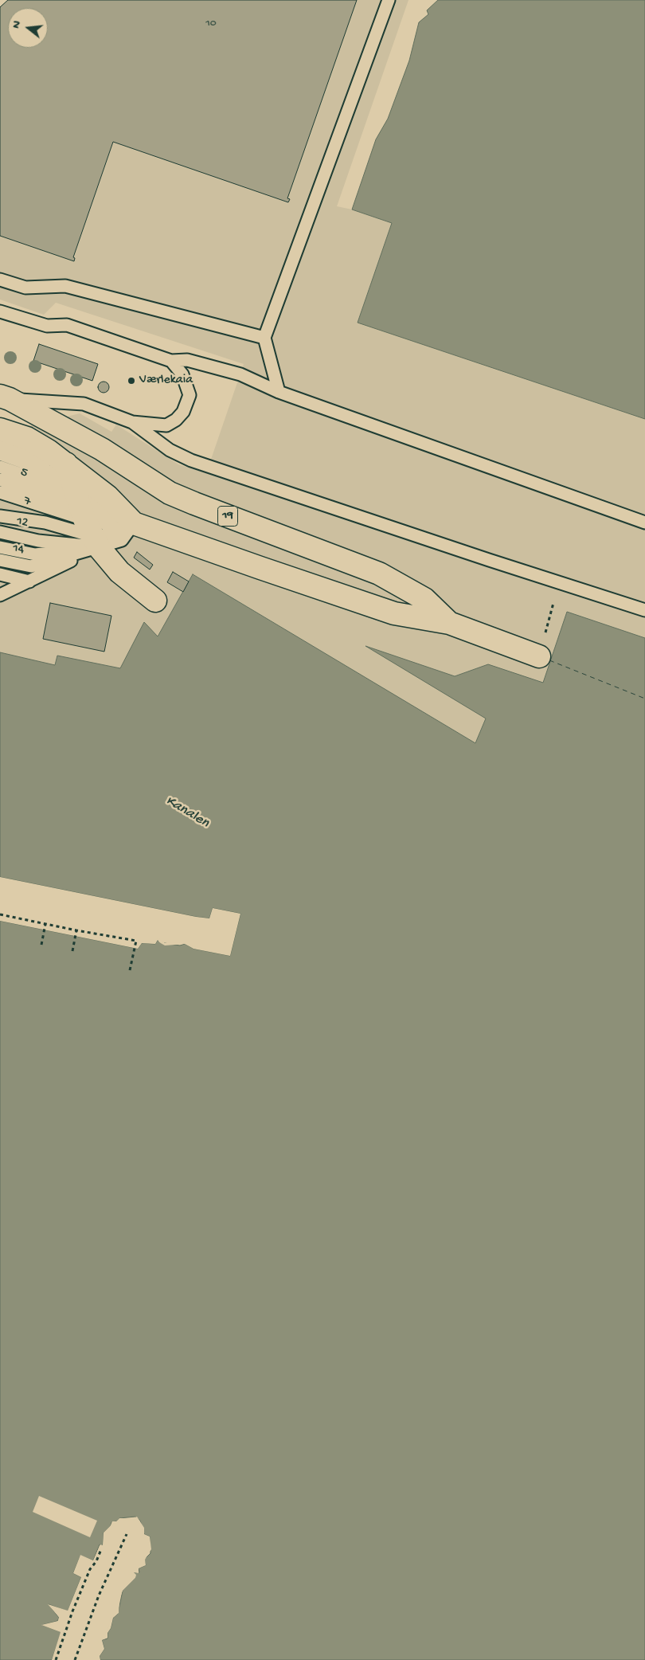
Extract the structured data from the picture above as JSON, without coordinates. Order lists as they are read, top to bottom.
{
  "streets": {
    "highway": ["19"],
    "lane": [
      "5",
      "7",
      "12",
      "14"
    ]
  },
  "crossings": [
    ["5", "19"],
    ["5", "12"],
    ["5", "14"],
    ["19", "12"],
    ["19", "14"],
    ["12", "14"]
  ],
  "water": ["Kanalen"],
  "places": ["Værlekaia"],
  "house_numbers": ["10"],
  "north": "left"
}
